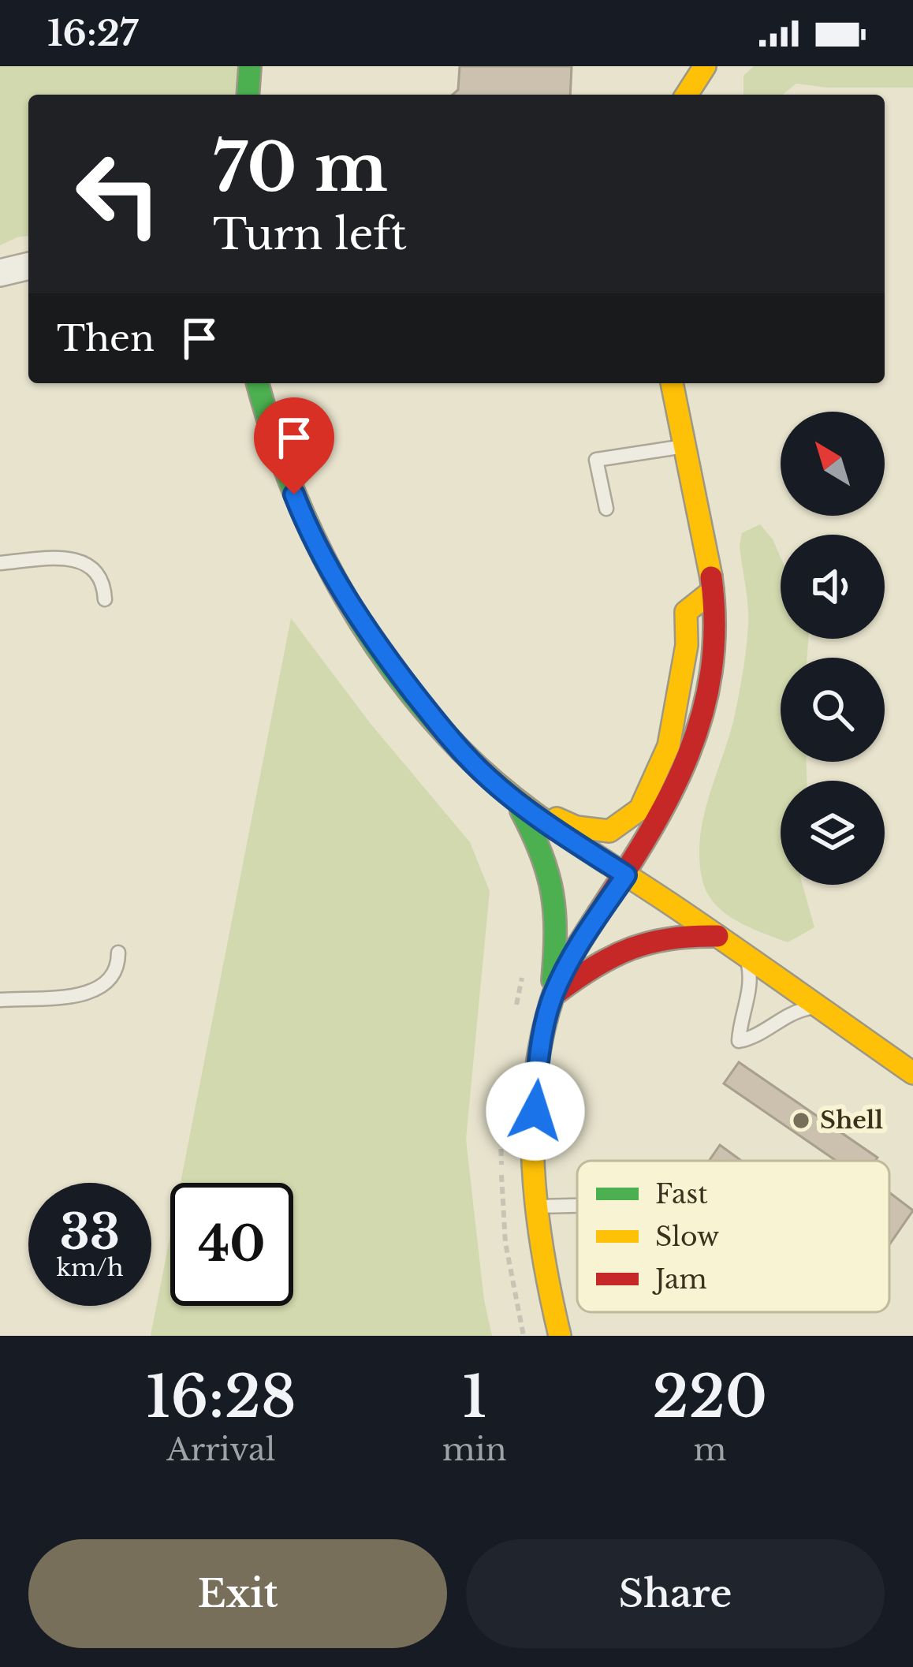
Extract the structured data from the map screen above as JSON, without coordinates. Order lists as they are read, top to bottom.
{
  "places": ["Shell"],
  "legend": ["Fast", "Slow", "Jam"],
  "north": "top left",
  "page": {
    "status": "16:27",
    "turn": ["70 m", "Turn left"],
    "then": "Then",
    "speed": "33 km/h",
    "limit": "40",
    "eta": [
      "16:28",
      "Arrival",
      "1",
      "min",
      "220",
      "m"
    ],
    "buttons": ["Exit", "Share"]
  }
}
